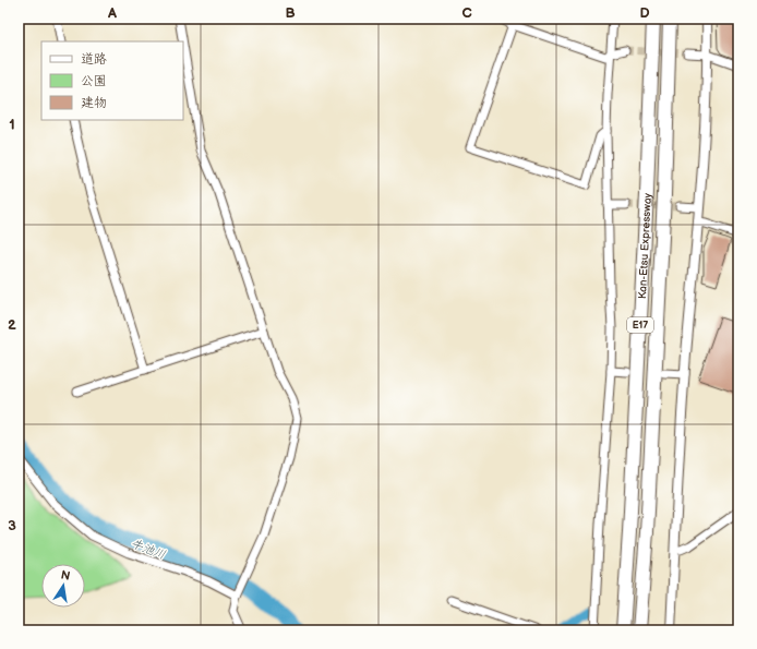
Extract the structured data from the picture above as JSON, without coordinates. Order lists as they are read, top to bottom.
{
  "streets": {
    "highway": ["Kan-Etsu Expressway", "E17"]
  },
  "water": ["牛池川"],
  "legend": ["道路", "公園", "建物"],
  "north": "top",
  "grid": {
    "columns": [
      "A",
      "B",
      "C",
      "D"
    ],
    "rows": ["1", "2", "3"]
  }
}
